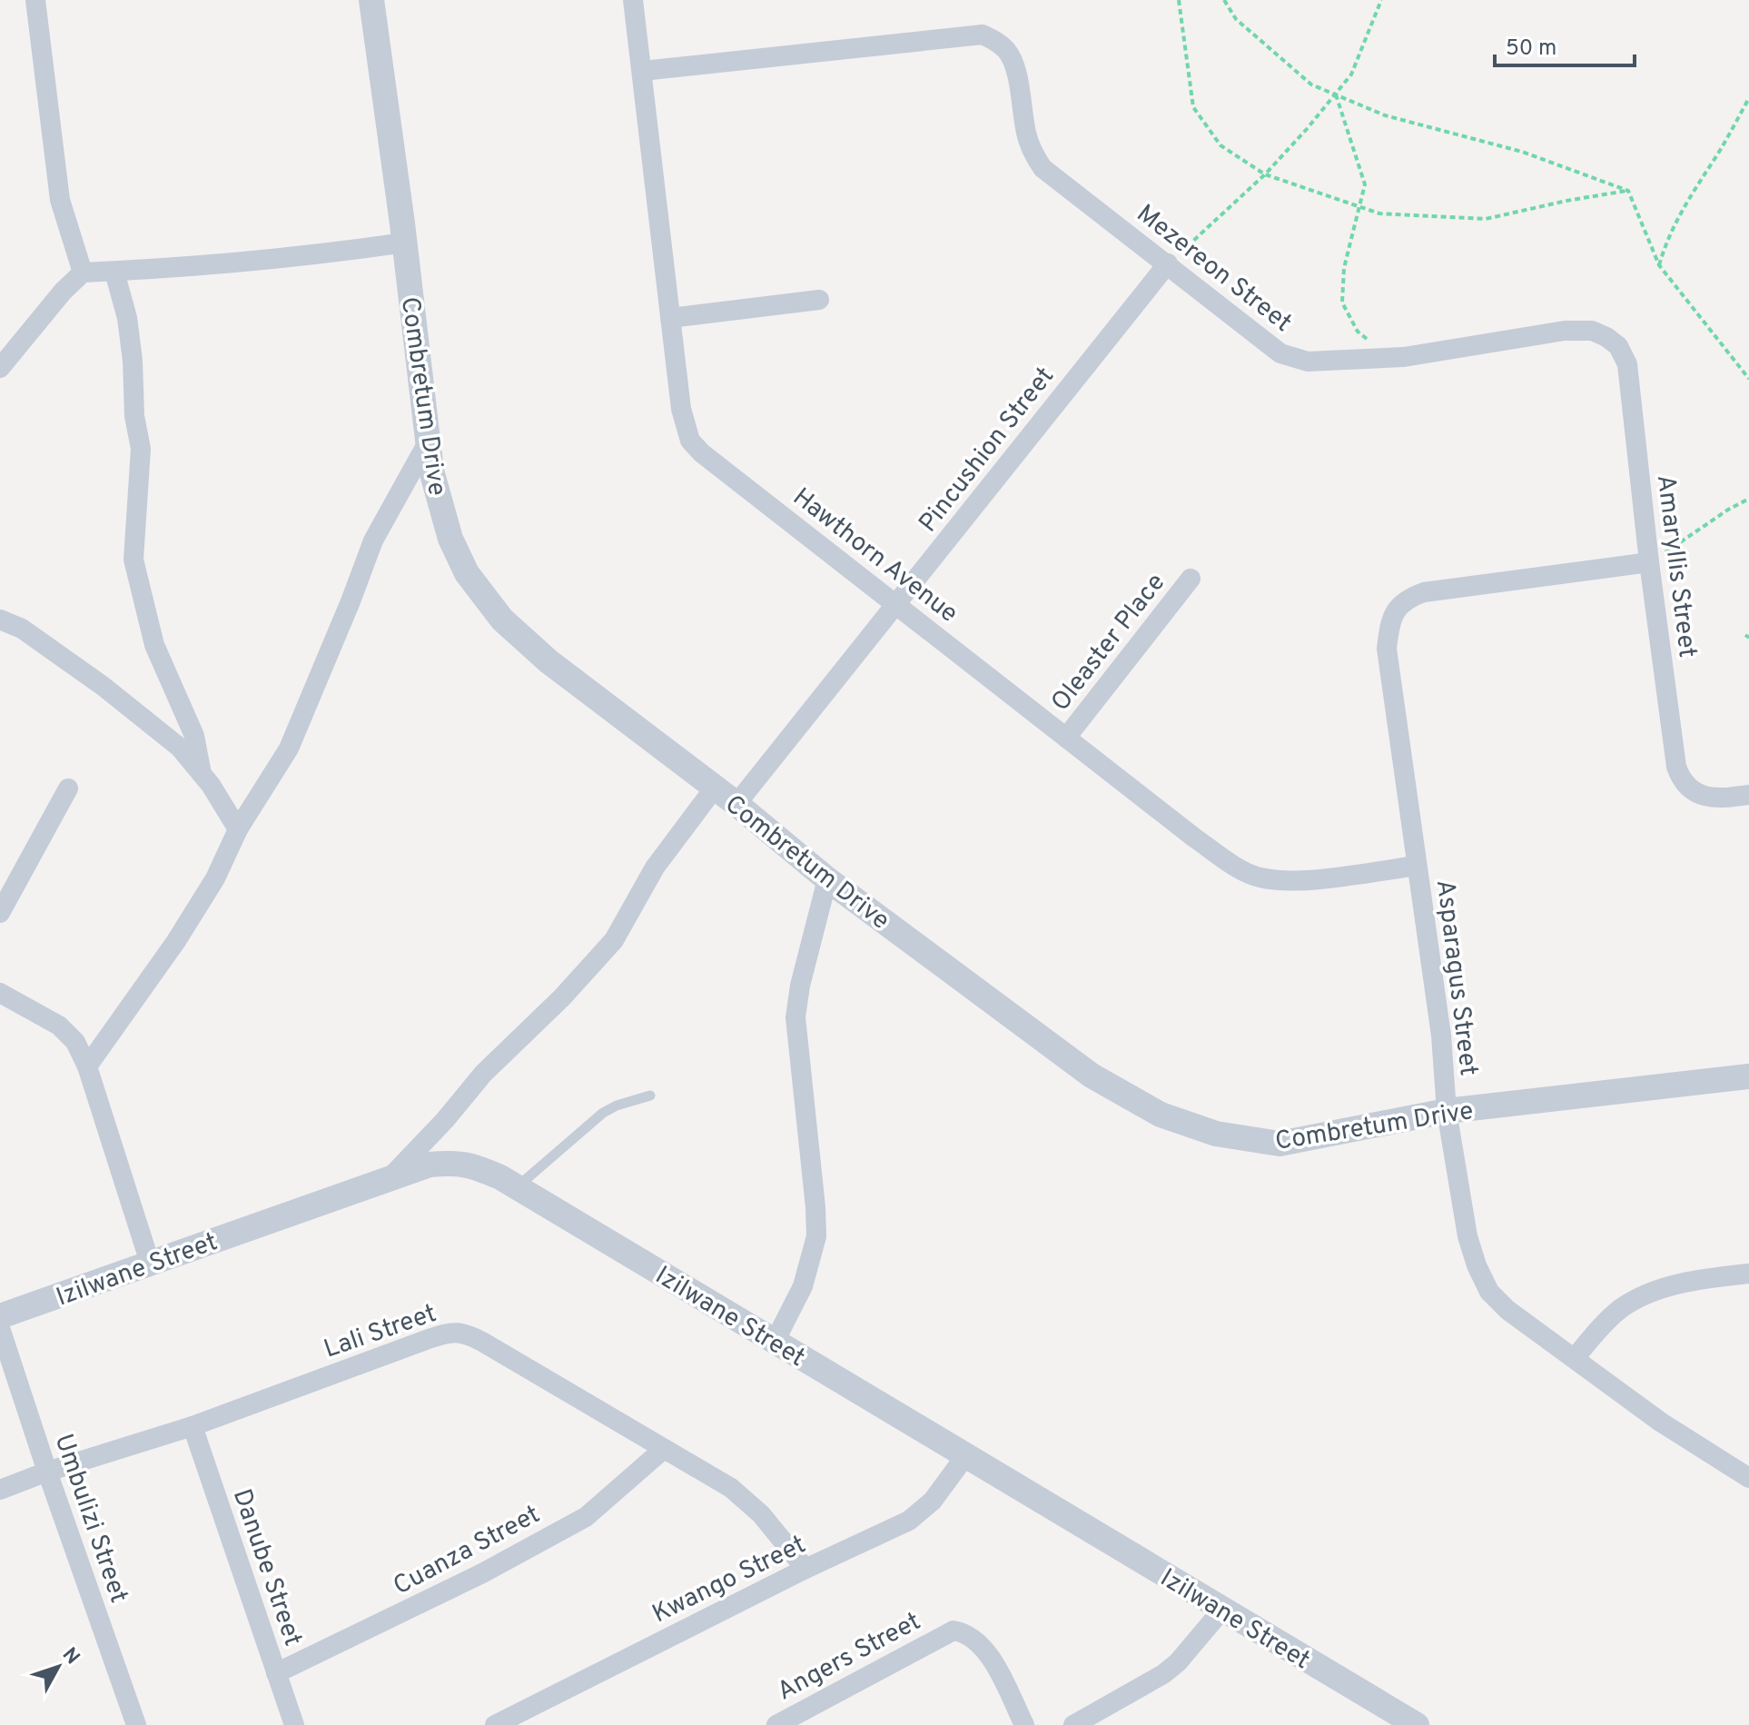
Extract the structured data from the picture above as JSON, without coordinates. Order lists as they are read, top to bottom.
{
  "streets": {
    "street": [
      "Mezereon Street",
      "Combretum Drive",
      "Pincushion Street",
      "Hawthorn Avenue",
      "Amaryllis Street",
      "Oleaster Place",
      "Asparagus Street",
      "Izilwane Street",
      "Lali Street",
      "Umbulizi Street",
      "Cuanza Street",
      "Danube Street",
      "Kwango Street",
      "Angers Street"
    ]
  },
  "crossings": [
    ["Mezereon Street", "Pincushion Street"],
    ["Mezereon Street", "Hawthorn Avenue"],
    ["Mezereon Street", "Amaryllis Street"],
    ["Combretum Drive", "Pincushion Street"],
    ["Combretum Drive", "Asparagus Street"],
    ["Pincushion Street", "Hawthorn Avenue"],
    ["Hawthorn Avenue", "Oleaster Place"],
    ["Hawthorn Avenue", "Asparagus Street"],
    ["Amaryllis Street", "Asparagus Street"],
    ["Izilwane Street", "Kwango Street"],
    ["Lali Street", "Umbulizi Street"],
    ["Lali Street", "Cuanza Street"],
    ["Lali Street", "Danube Street"],
    ["Lali Street", "Kwango Street"],
    ["Cuanza Street", "Danube Street"]
  ],
  "scale_bar": "50 m",
  "north": "top right"
}
